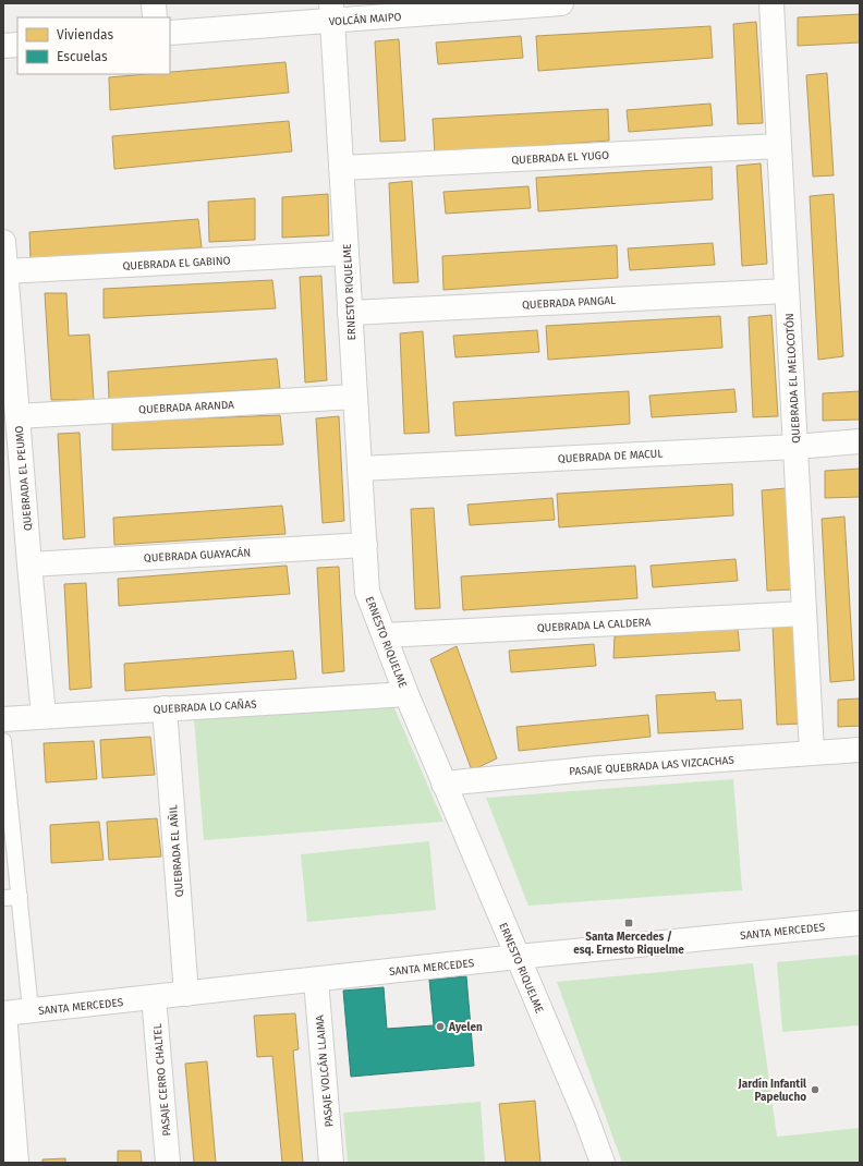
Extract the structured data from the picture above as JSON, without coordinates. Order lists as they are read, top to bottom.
{
  "streets": {
    "street": [
      "VOLCÁN MAIPO",
      "QUEBRADA EL YUGO",
      "QUEBRADA EL GABINO",
      "ERNESTO RIQUELME",
      "QUEBRADA PANGAL",
      "QUEBRADA EL MELOCOTÓN",
      "QUEBRADA ARANDA",
      "QUEBRADA DE MACUL",
      "QUEBRADA EL PEUMO",
      "QUEBRADA GUAYACÁN",
      "QUEBRADA LA CALDERA",
      "QUEBRADA LO CAÑAS",
      "PASAJE QUEBRADA LAS VIZCACHAS",
      "QUEBRADA EL AÑIL",
      "SANTA MERCEDES",
      "PASAJE VOLCÁN LLAIMA",
      "PASAJE CERRO CHALTEL"
    ]
  },
  "crossings": [
    ["VOLCÁN MAIPO", "ERNESTO RIQUELME"],
    ["QUEBRADA EL YUGO", "ERNESTO RIQUELME"],
    ["QUEBRADA EL YUGO", "QUEBRADA EL MELOCOTÓN"],
    ["QUEBRADA EL GABINO", "ERNESTO RIQUELME"],
    ["QUEBRADA EL GABINO", "QUEBRADA EL PEUMO"],
    ["ERNESTO RIQUELME", "QUEBRADA PANGAL"],
    ["ERNESTO RIQUELME", "QUEBRADA ARANDA"],
    ["ERNESTO RIQUELME", "QUEBRADA DE MACUL"],
    ["ERNESTO RIQUELME", "QUEBRADA GUAYACÁN"],
    ["ERNESTO RIQUELME", "QUEBRADA LA CALDERA"],
    ["ERNESTO RIQUELME", "QUEBRADA LO CAÑAS"],
    ["ERNESTO RIQUELME", "PASAJE QUEBRADA LAS VIZCACHAS"],
    ["ERNESTO RIQUELME", "SANTA MERCEDES"],
    ["QUEBRADA PANGAL", "QUEBRADA EL MELOCOTÓN"],
    ["QUEBRADA EL MELOCOTÓN", "QUEBRADA DE MACUL"],
    ["QUEBRADA EL MELOCOTÓN", "QUEBRADA LA CALDERA"],
    ["QUEBRADA EL MELOCOTÓN", "PASAJE QUEBRADA LAS VIZCACHAS"],
    ["QUEBRADA ARANDA", "QUEBRADA EL PEUMO"],
    ["QUEBRADA EL PEUMO", "QUEBRADA GUAYACÁN"],
    ["QUEBRADA EL PEUMO", "QUEBRADA LO CAÑAS"],
    ["QUEBRADA LO CAÑAS", "QUEBRADA EL AÑIL"],
    ["QUEBRADA EL AÑIL", "SANTA MERCEDES"],
    ["SANTA MERCEDES", "PASAJE VOLCÁN LLAIMA"],
    ["SANTA MERCEDES", "PASAJE CERRO CHALTEL"]
  ],
  "places": {
    "transit": ["Santa Mercedes / esq. Ernesto Riquelme"],
    "other": ["Ayelen", "Jardín Infantil Papelucho"]
  },
  "legend": ["Viviendas", "Escuelas"]
}
